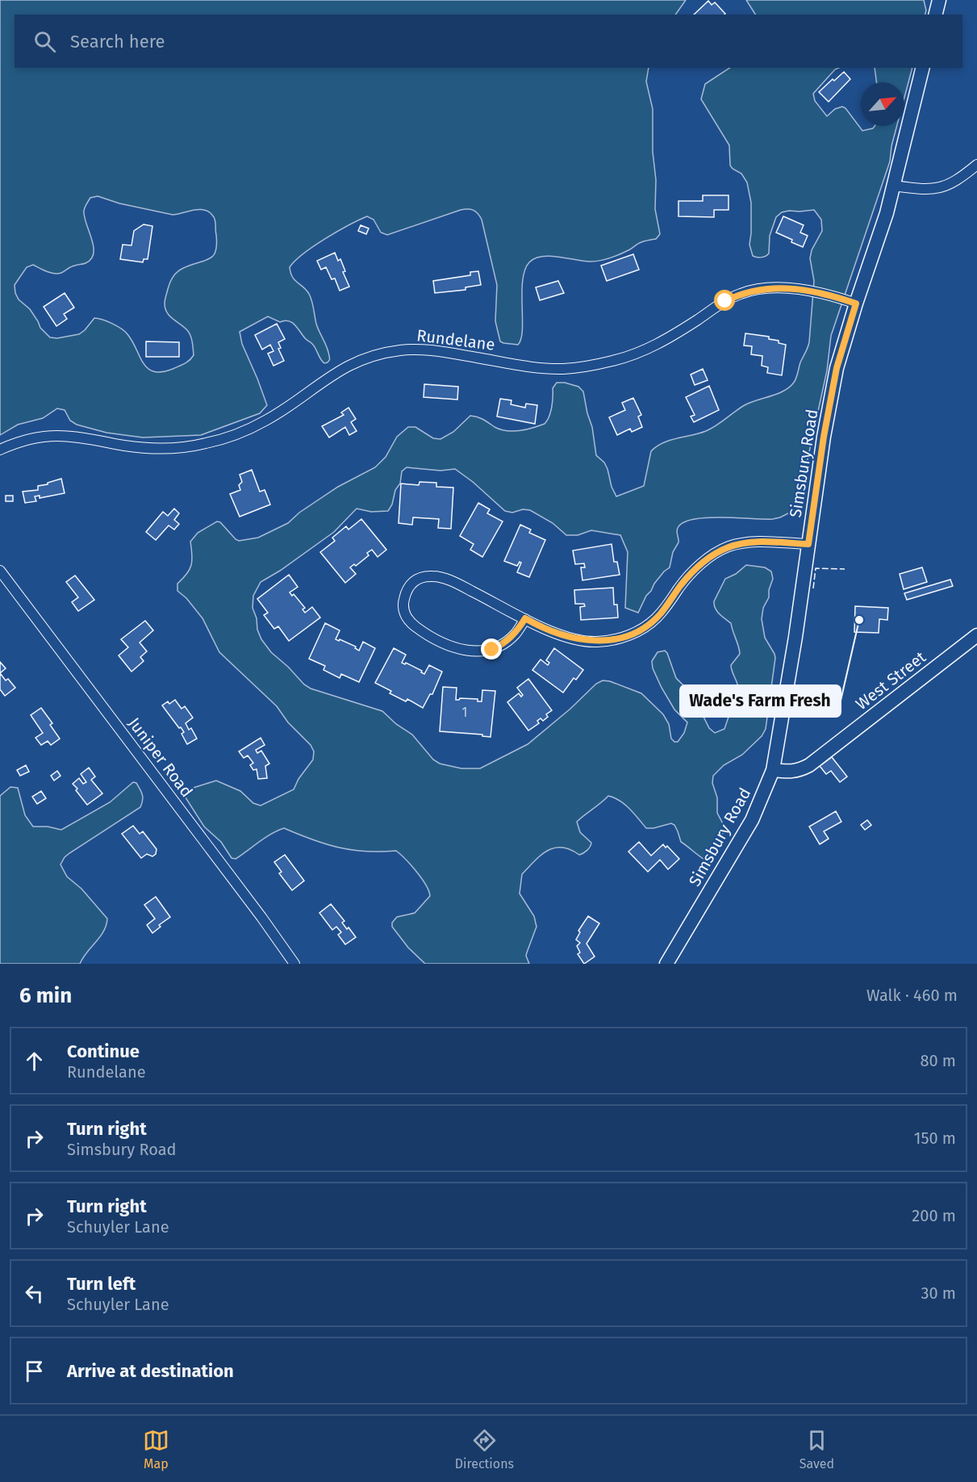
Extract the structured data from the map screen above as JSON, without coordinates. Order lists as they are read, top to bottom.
{
  "streets": {
    "main road": ["Simsbury Road", "West Street"],
    "street": ["Rundelane", "Juniper Road"]
  },
  "crossings": [
    ["Rundelane", "Simsbury Road"],
    ["Simsbury Road", "West Street"]
  ],
  "places": ["Wade's Farm Fresh"],
  "house_numbers": ["1"],
  "north": "top right",
  "page": {
    "search": "Search here",
    "heading": ["6 min", "Walk · 460 m"],
    "list": [
      ["Continue", "Rundelane", "80 m"],
      ["Turn right", "Simsbury Road", "150 m"],
      ["Turn right", "Schuyler Lane", "200 m"],
      ["Turn left", "Schuyler Lane", "30 m"],
      "Arrive at destination"
    ],
    "nav": ["Map", "Directions", "Saved"]
  }
}
